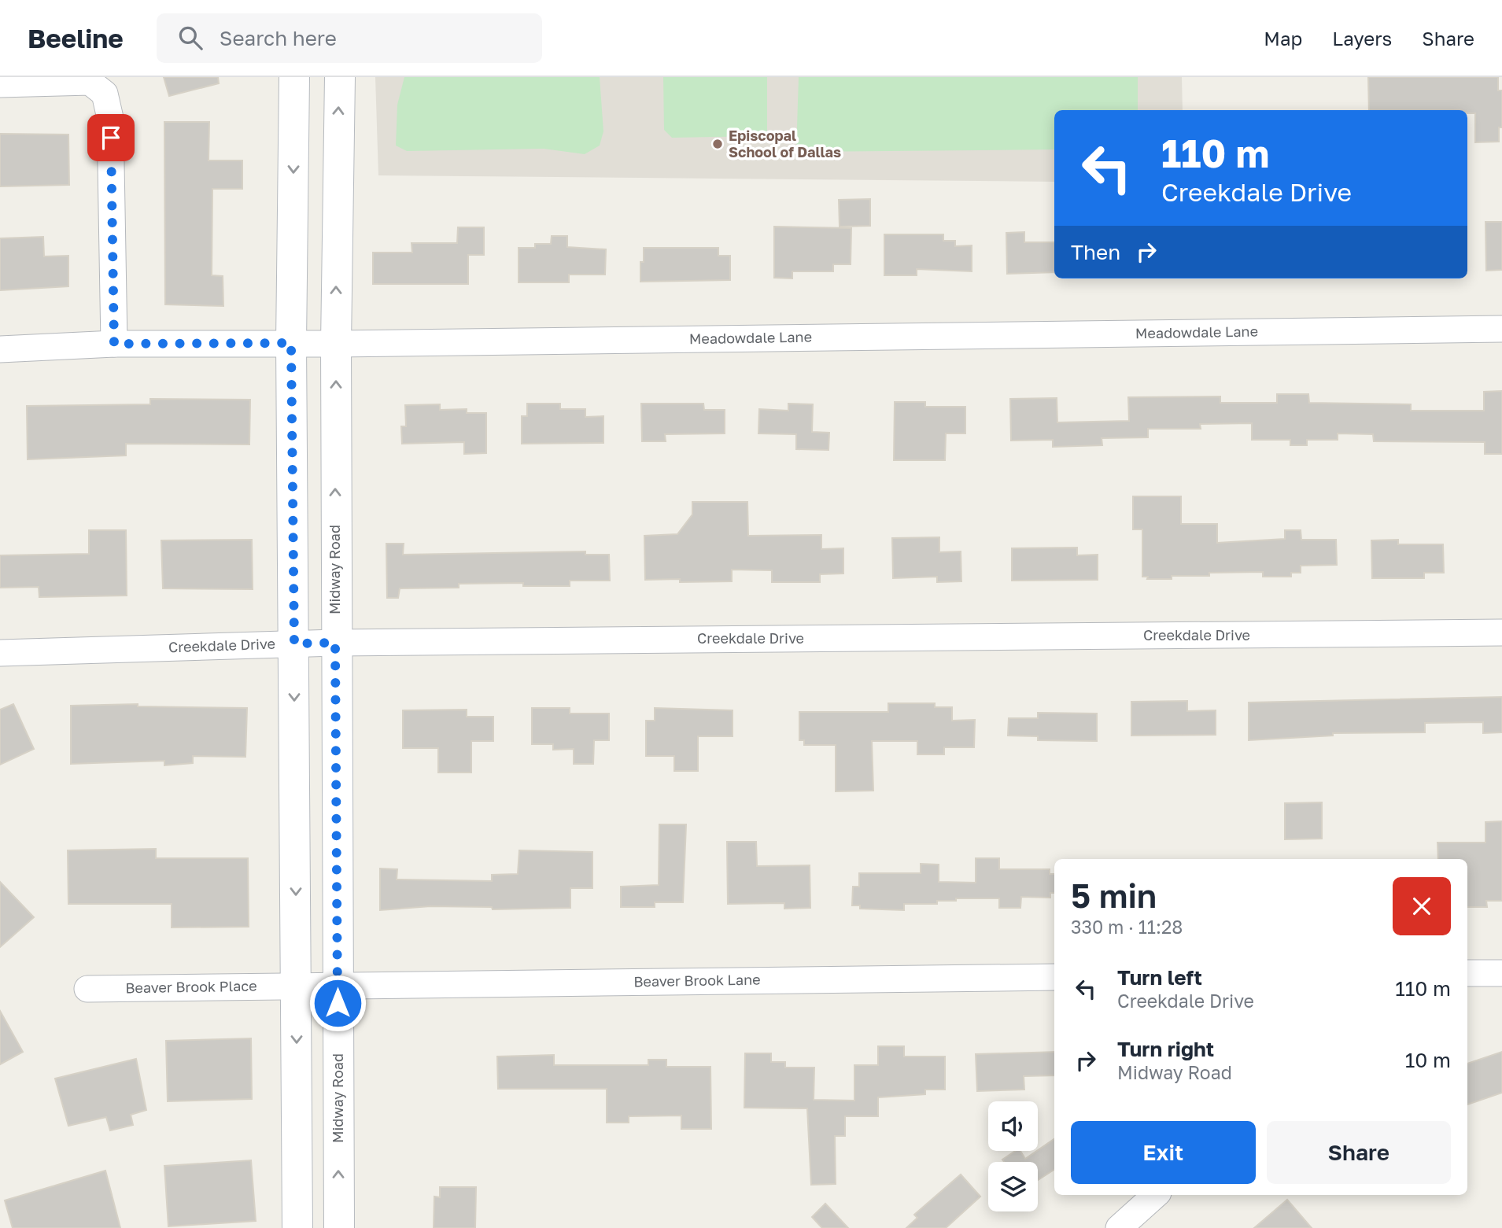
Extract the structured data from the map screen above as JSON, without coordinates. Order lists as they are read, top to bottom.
{
  "streets": {
    "main road": ["Midway Road"],
    "street": [
      "Meadowdale Lane",
      "Creekdale Drive",
      "Beaver Brook Lane",
      "Beaver Brook Place"
    ]
  },
  "crossings": [
    ["Meadowdale Lane", "Midway Road"],
    ["Midway Road", "Creekdale Drive"],
    ["Midway Road", "Beaver Brook Lane"],
    ["Beaver Brook Lane", "Beaver Brook Place"]
  ],
  "places": ["Episcopal School of Dallas"],
  "page": {
    "header": "Beeline",
    "search": "Search here",
    "nav": ["Map", "Layers", "Share"],
    "turn": ["110 m", "Creekdale Drive"],
    "then": "Then",
    "heading": ["5 min", "330 m · 11:28"],
    "list": [
      {
        "name": "Turn left",
        "note": "Creekdale Drive",
        "value": "110 m"
      },
      {
        "name": "Turn right",
        "note": "Midway Road",
        "value": "10 m"
      }
    ],
    "buttons": ["Exit", "Share"]
  }
}
